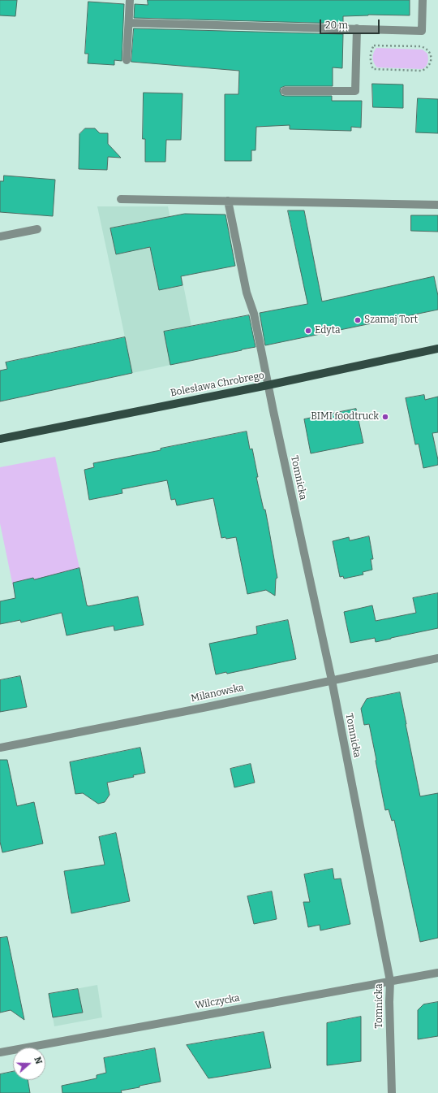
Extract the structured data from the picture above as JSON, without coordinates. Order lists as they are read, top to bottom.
{
  "streets": {
    "main road": ["Bolesława Chrobrego"],
    "street": ["Tomnicka", "Milanowska", "Wilczycka"]
  },
  "crossings": [
    ["Bolesława Chrobrego", "Tomnicka"],
    ["Tomnicka", "Milanowska"],
    ["Tomnicka", "Wilczycka"]
  ],
  "places": ["Szamaj Tort", "Edyta", "BIMI foodtruck"],
  "scale_bar": "20 m",
  "north": "right"
}
